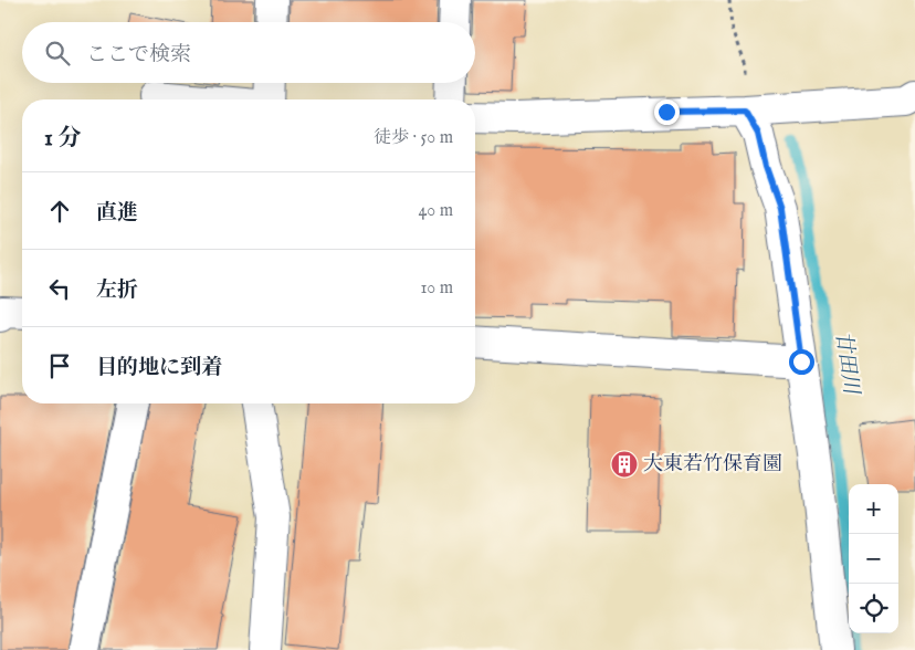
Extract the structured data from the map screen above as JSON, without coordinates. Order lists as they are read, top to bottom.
{
  "water": ["廿田川"],
  "places": {
    "building": ["大東若竹保育園"]
  },
  "page": {
    "search": "ここで検索",
    "heading": ["1 分", "徒歩 · 50 m"],
    "list": [
      ["直進", "40 m"],
      ["左折", "10 m"],
      "目的地に到着"
    ],
    "map_buttons": ["+", "−"]
  }
}
